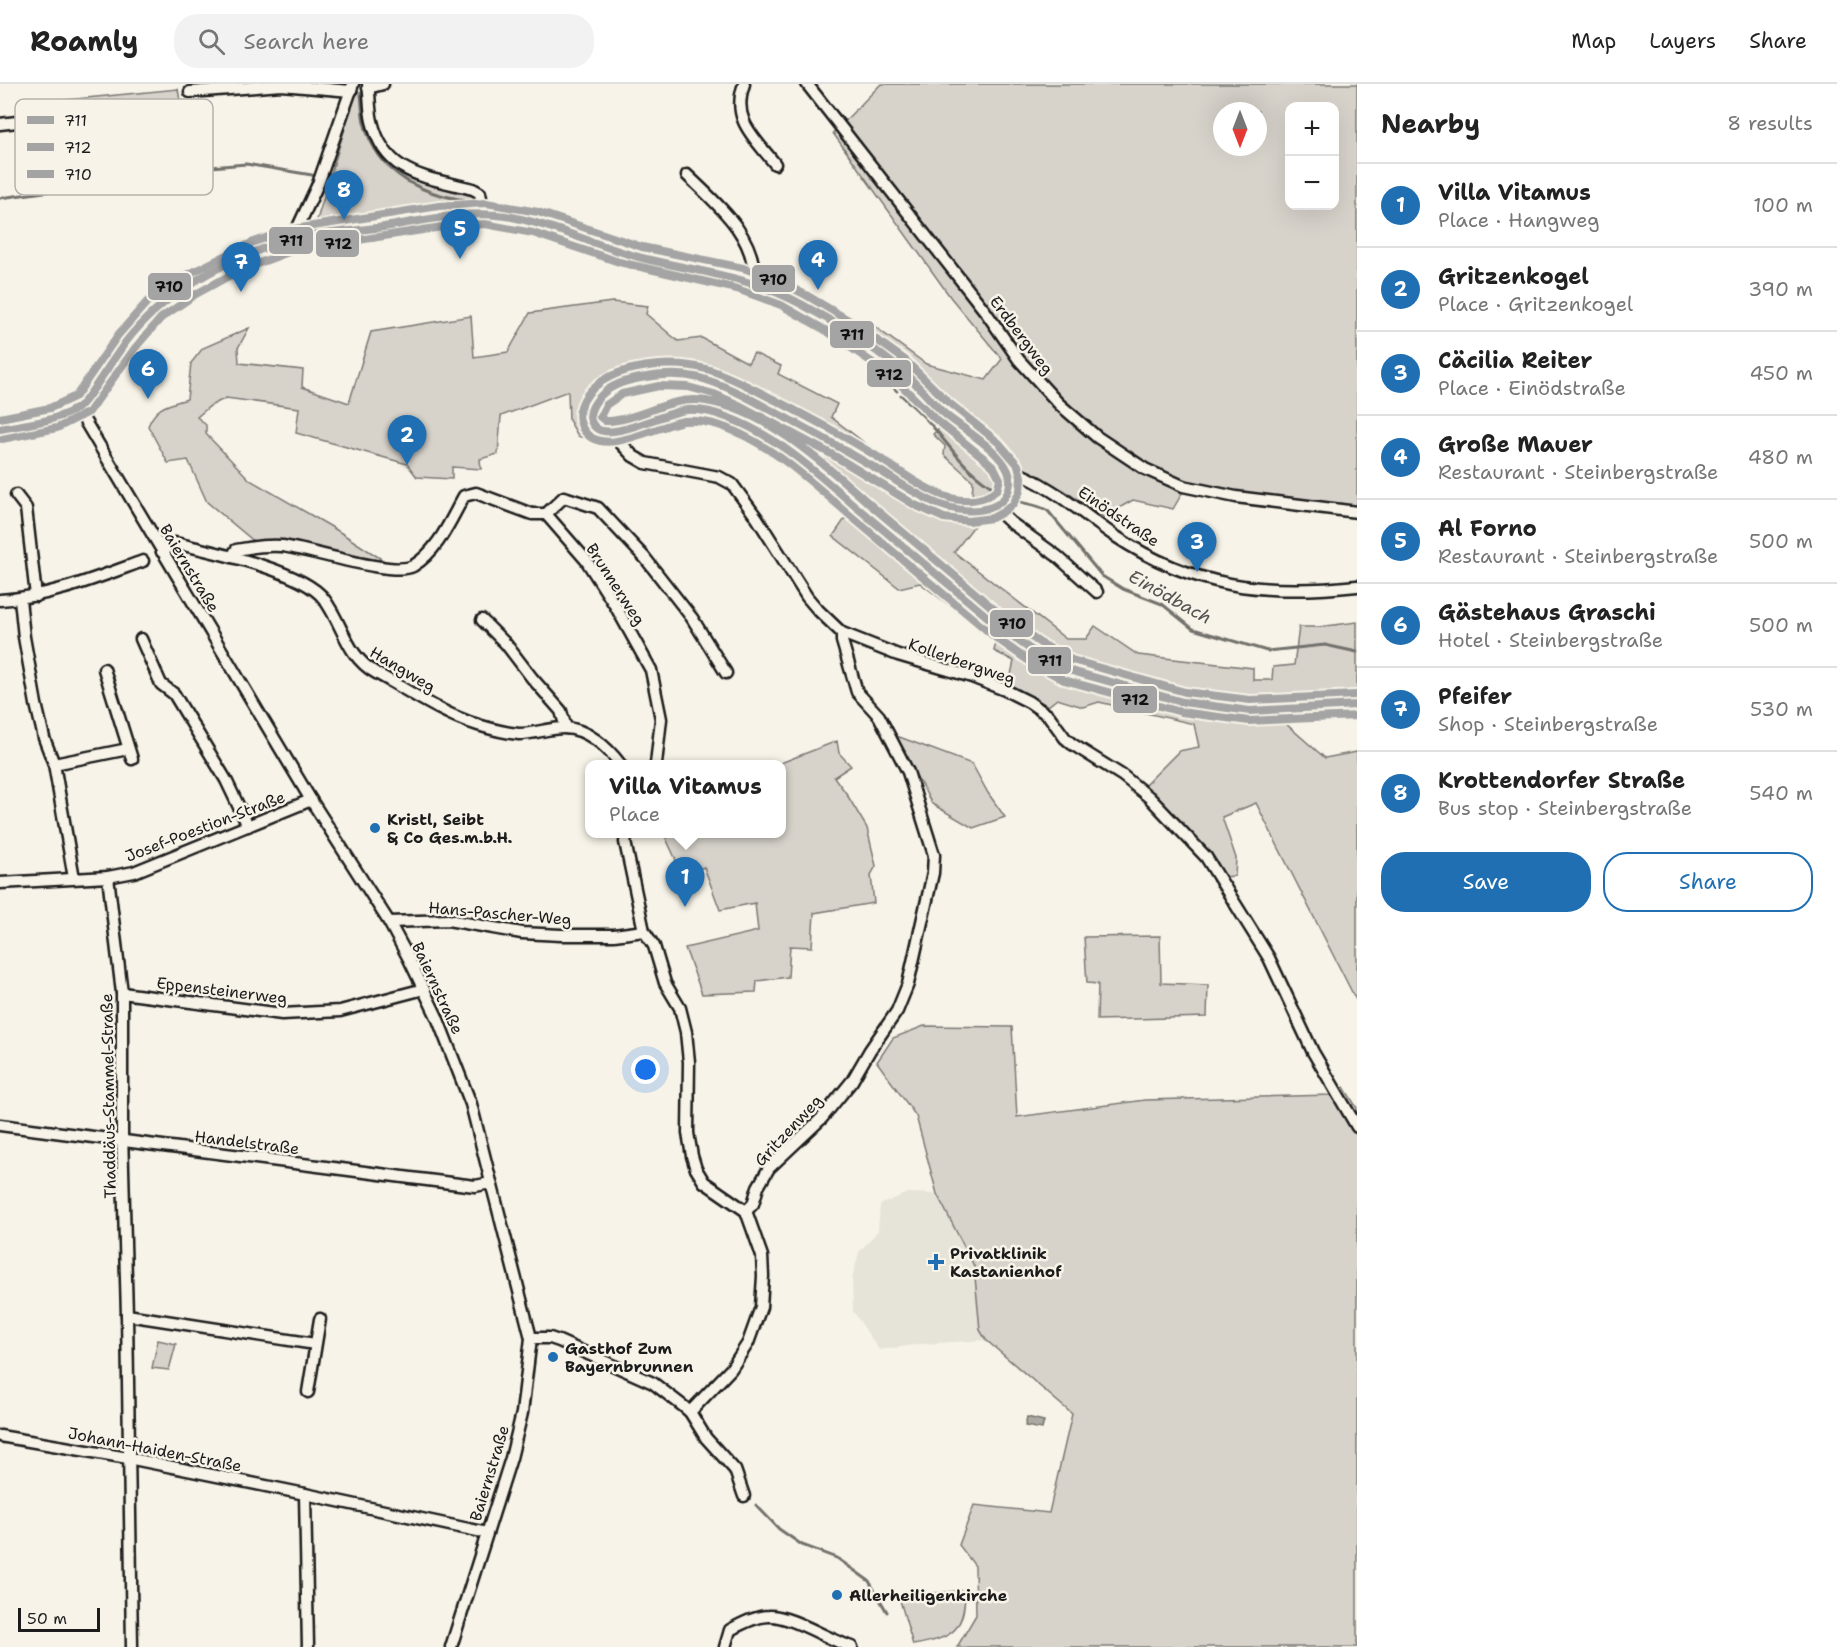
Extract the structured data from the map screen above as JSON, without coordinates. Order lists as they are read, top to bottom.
{
  "streets": {
    "street": [
      "Erdbergweg",
      "Einödstraße",
      "Baiernstraße",
      "Brunnerweg",
      "Kollerbergweg",
      "Hangweg",
      "Josef-Poestion-Straße",
      "Hans-Pascher-Weg",
      "Eppensteinerweg",
      "Thaddäus-Stammel-Straße",
      "Gritzenweg",
      "Handelstraße",
      "Johann-Haiden-Straße"
    ]
  },
  "crossings": [
    ["Baiernstraße", "Hangweg"],
    ["Baiernstraße", "Josef-Poestion-Straße"],
    ["Baiernstraße", "Hans-Pascher-Weg"],
    ["Baiernstraße", "Eppensteinerweg"],
    ["Baiernstraße", "Handelstraße"],
    ["Baiernstraße", "Johann-Haiden-Straße"],
    ["Kollerbergweg", "Gritzenweg"],
    ["Josef-Poestion-Straße", "Thaddäus-Stammel-Straße"],
    ["Eppensteinerweg", "Thaddäus-Stammel-Straße"],
    ["Thaddäus-Stammel-Straße", "Handelstraße"],
    ["Thaddäus-Stammel-Straße", "Johann-Haiden-Straße"]
  ],
  "water": ["Einödbach"],
  "places": {
    "other": ["Kristl, Seibt & Co Ges.m.b.H.", "Gasthof Zum Bayernbrunnen", "Allerheiligenkirche"],
    "health": ["Privatklinik Kastanienhof"]
  },
  "lines": ["transit line 710", "transit line 711", "transit line 712"],
  "legend": ["711", "712", "710"],
  "scale_bar": "50 m",
  "north": "bottom",
  "page": {
    "header": "Roamly",
    "search": "Search here",
    "nav": ["Map", "Layers", "Share"],
    "heading": ["Nearby", "8 results"],
    "map_buttons": ["+", "−"],
    "list": [
      {
        "mark": "1",
        "name": "Villa Vitamus",
        "note": "Place · Hangweg",
        "value": "100 m"
      },
      {
        "mark": "2",
        "name": "Gritzenkogel",
        "note": "Place · Gritzenkogel",
        "value": "390 m"
      },
      {
        "mark": "3",
        "name": "Cäcilia Reiter",
        "note": "Place · Einödstraße",
        "value": "450 m"
      },
      {
        "mark": "4",
        "name": "Große Mauer",
        "note": "Restaurant · Steinbergstraße",
        "value": "480 m"
      },
      {
        "mark": "5",
        "name": "Al Forno",
        "note": "Restaurant · Steinbergstraße",
        "value": "500 m"
      },
      {
        "mark": "6",
        "name": "Gästehaus Graschi",
        "note": "Hotel · Steinbergstraße",
        "value": "500 m"
      },
      {
        "mark": "7",
        "name": "Pfeifer",
        "note": "Shop · Steinbergstraße",
        "value": "530 m"
      },
      {
        "mark": "8",
        "name": "Krottendorfer Straße",
        "note": "Bus stop · Steinbergstraße",
        "value": "540 m"
      }
    ],
    "pins": [
      "8",
      "5",
      "4",
      "7",
      "6",
      "2",
      "3",
      "1"
    ],
    "popup": ["Villa Vitamus", "Place"],
    "buttons": ["Save", "Share"],
    "scale": "50 m"
  }
}
